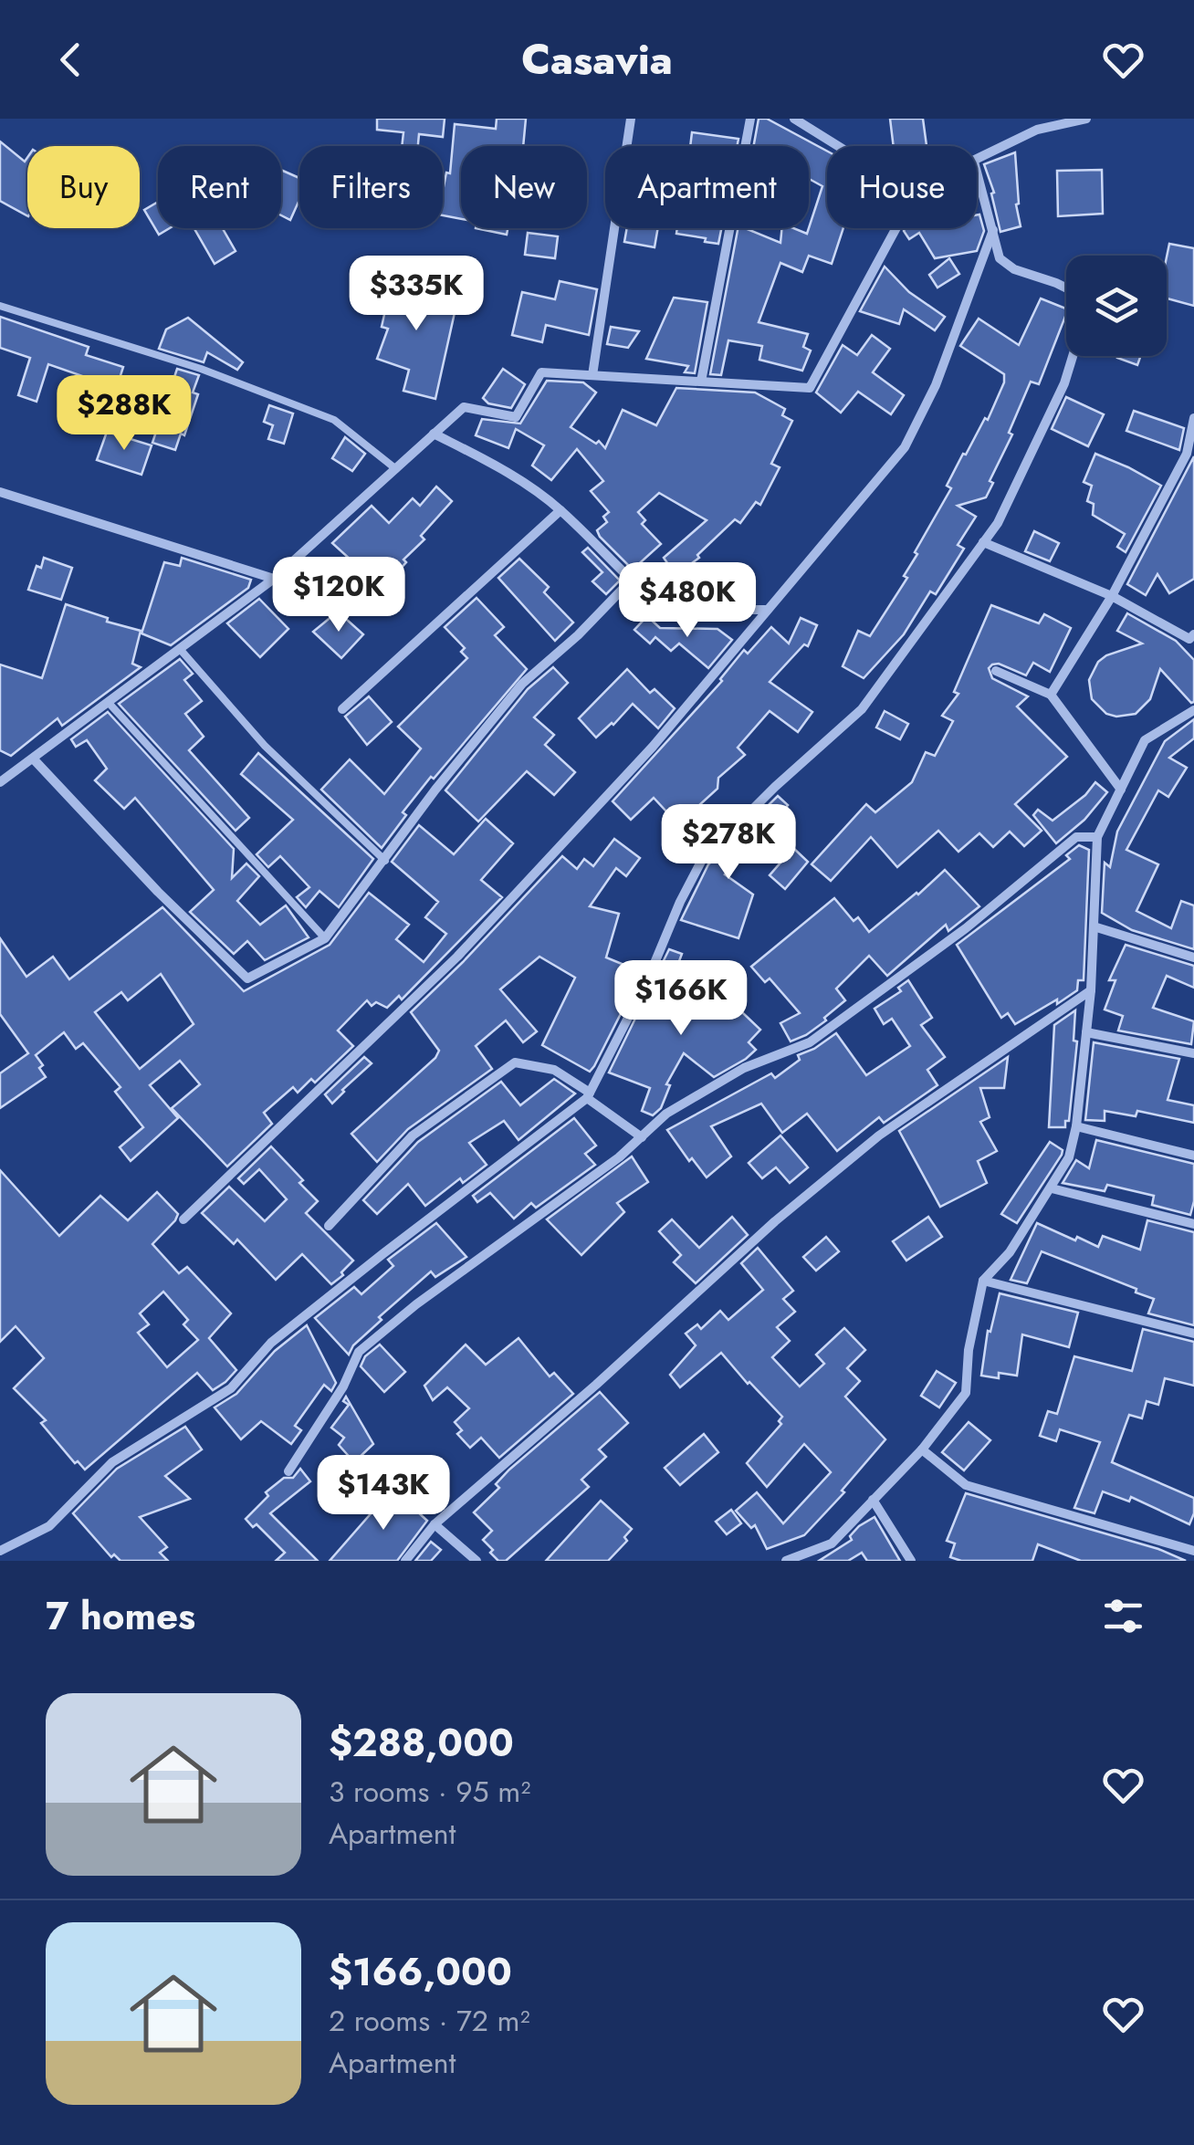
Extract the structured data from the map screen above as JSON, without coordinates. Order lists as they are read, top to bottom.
{
  "page": {
    "header": "Casavia",
    "chip": [
      "Buy",
      "Rent",
      "Filters",
      "New",
      "Apartment",
      "House"
    ],
    "price": [
      "$335K",
      "$288K",
      "$120K",
      "$480K",
      "$278K",
      "$166K",
      "$143K"
    ],
    "heading": "7 homes",
    "list": [
      {
        "name": "$288,000",
        "note": "3 rooms · 95 m² · Apartment"
      },
      {
        "name": "$166,000",
        "note": "2 rooms · 72 m² · Apartment"
      }
    ]
  }
}
